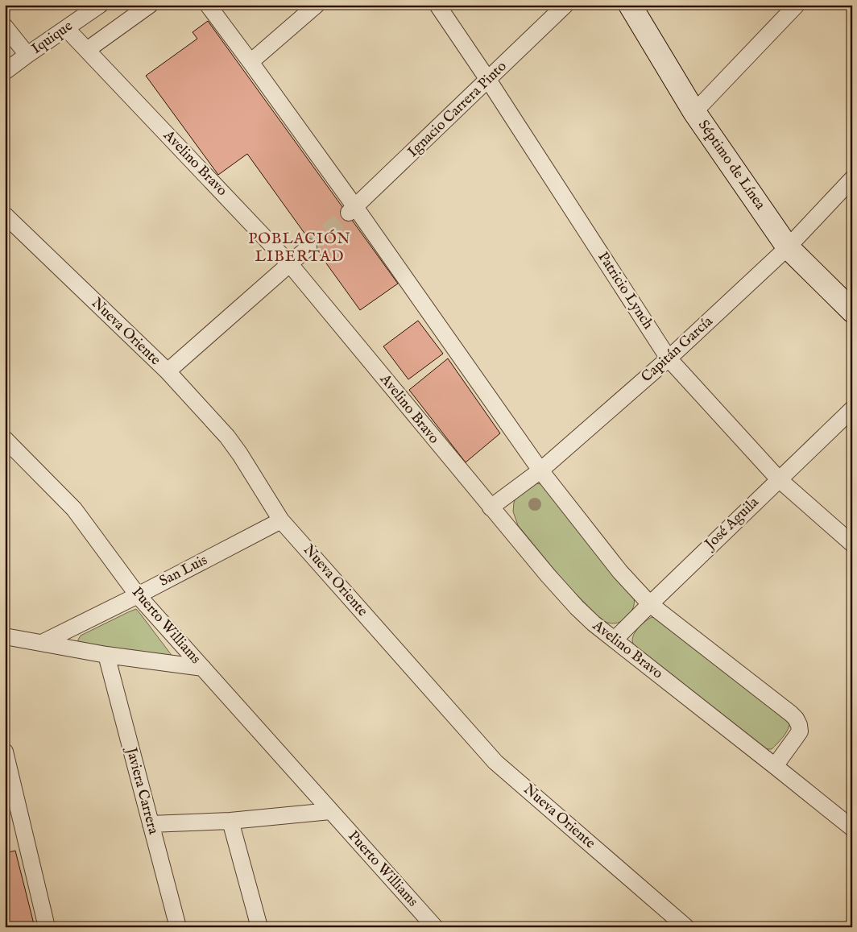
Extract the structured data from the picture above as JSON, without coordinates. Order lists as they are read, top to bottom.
{
  "streets": {
    "street": [
      "Iquique",
      "Ignacio Carrera Pinto",
      "Avelino Bravo",
      "Séptimo de Línea",
      "Patricio Lynch",
      "Nueva Oriente",
      "Capitán García",
      "José Aguila",
      "San Luis",
      "Puerto Williams",
      "Javiera Carrera"
    ]
  },
  "crossings": [
    ["Iquique", "Avelino Bravo"],
    ["Ignacio Carrera Pinto", "Patricio Lynch"],
    ["Avelino Bravo", "Capitán García"],
    ["Avelino Bravo", "José Aguila"],
    ["Séptimo de Línea", "Capitán García"],
    ["Patricio Lynch", "Capitán García"],
    ["Patricio Lynch", "José Aguila"],
    ["Nueva Oriente", "San Luis"],
    ["San Luis", "Puerto Williams"]
  ],
  "districts": ["POBLACIÓN LIBERTAD"]
}
